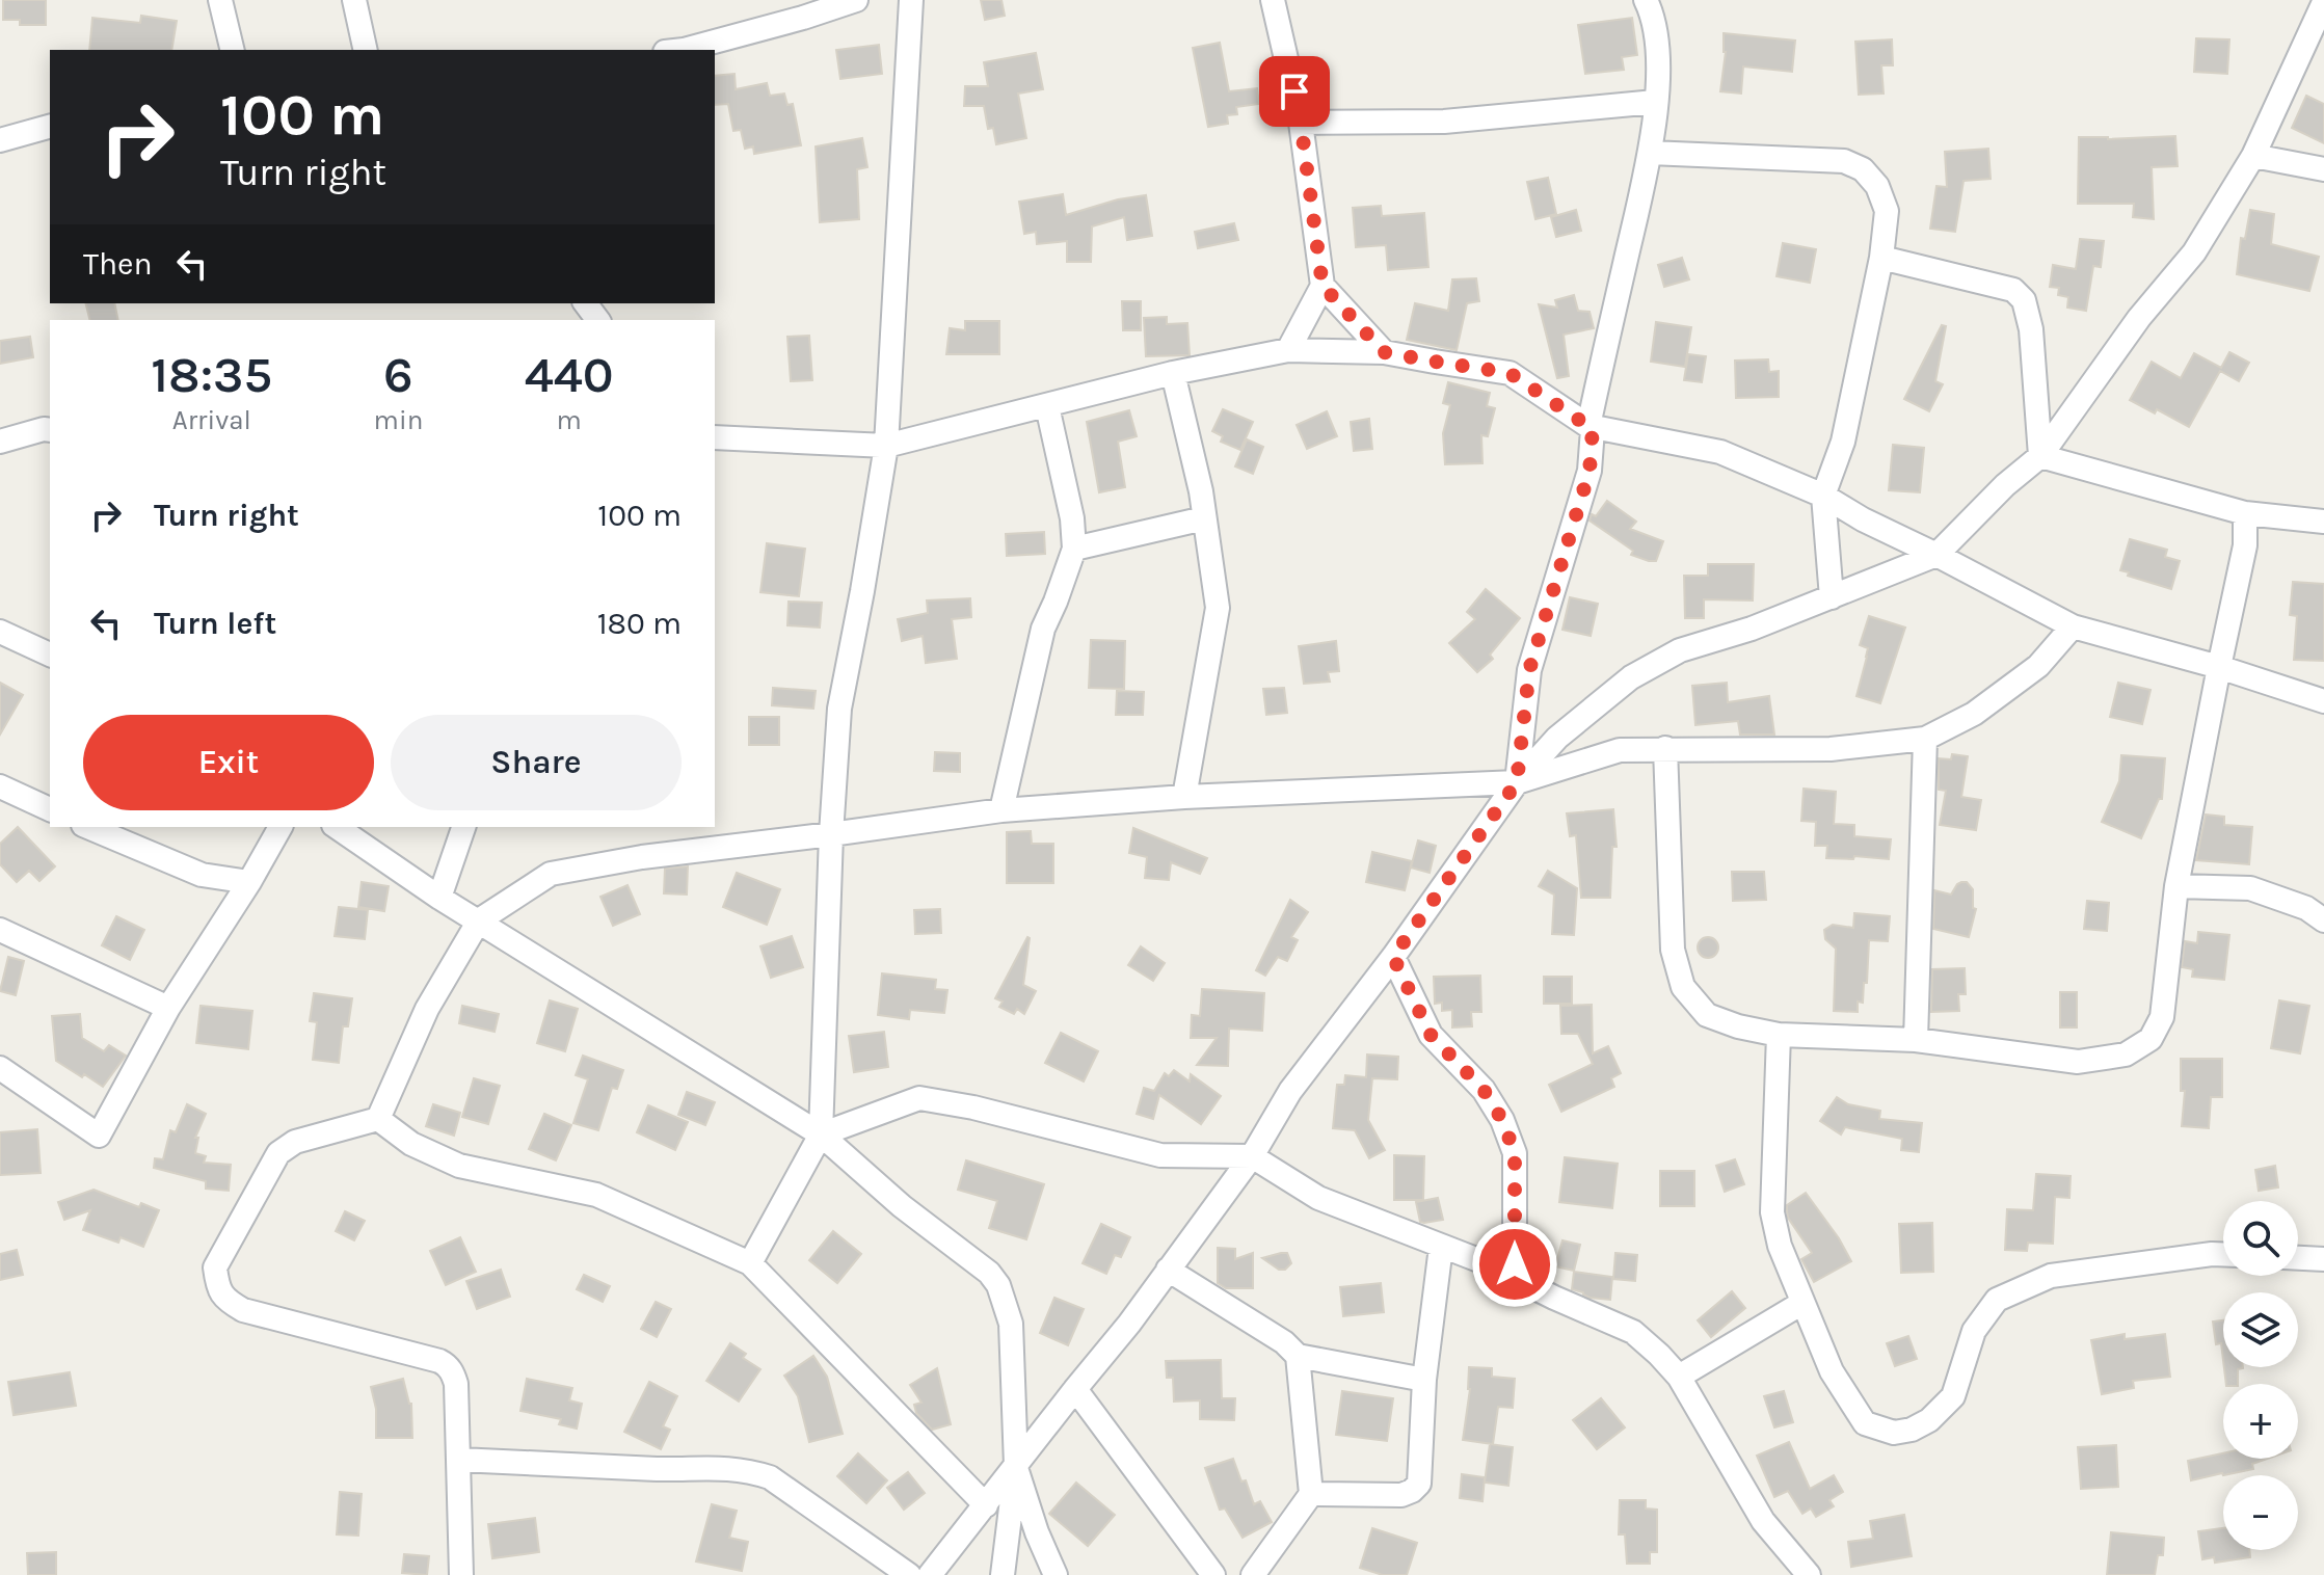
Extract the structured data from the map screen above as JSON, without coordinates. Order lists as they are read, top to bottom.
{
  "page": {
    "turn": ["100 m", "Turn right"],
    "then": "Then",
    "eta": [
      "18:35",
      "Arrival",
      "6",
      "min",
      "440",
      "m"
    ],
    "list": [
      {
        "name": "Turn right",
        "value": "100 m"
      },
      {
        "name": "Turn left",
        "value": "180 m"
      }
    ],
    "buttons": ["Exit", "Share"],
    "map_buttons": ["+", "−"]
  }
}
